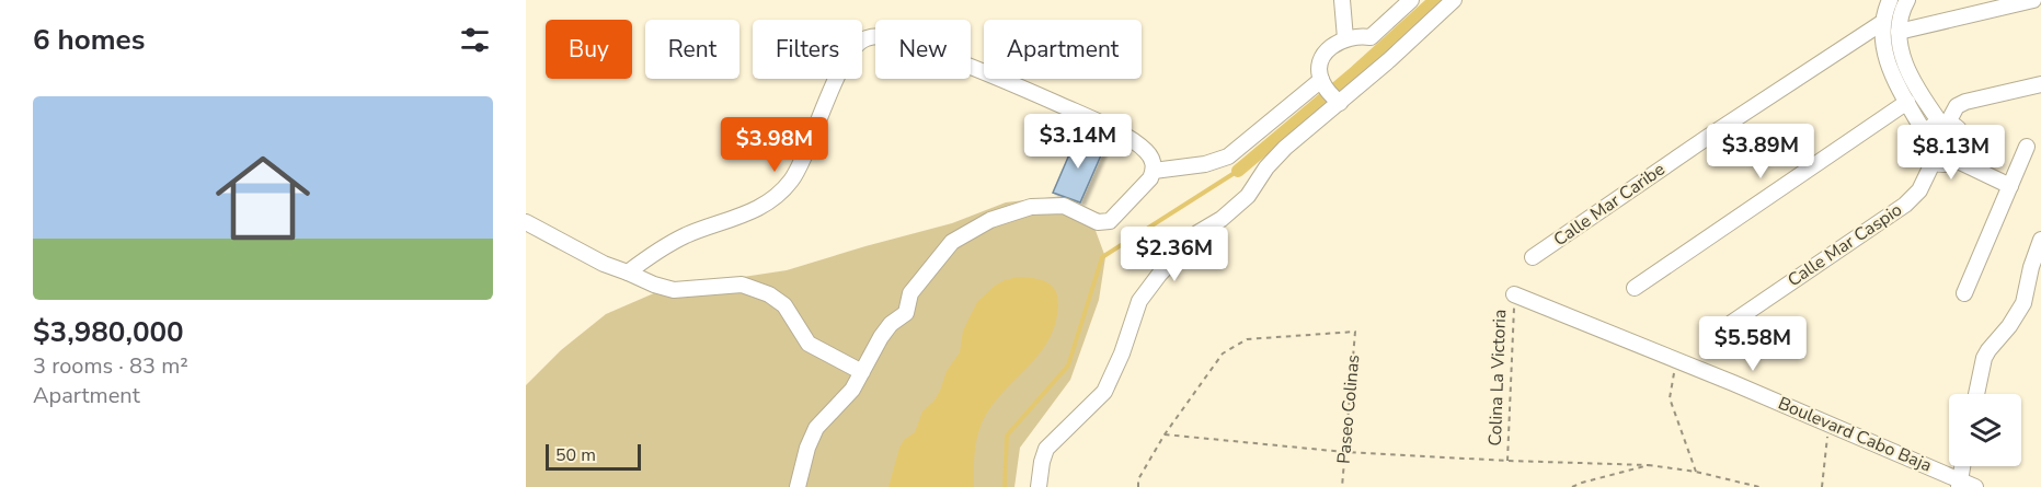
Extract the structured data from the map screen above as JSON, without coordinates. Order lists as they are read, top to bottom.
{
  "streets": {
    "street": ["Calle Mar Caribe", "Calle Mar Caspio", "Boulevard Cabo Baja"],
    "path": ["Colina La Victoria", "Paseo Colinas"]
  },
  "crossings": [
    ["Colina La Victoria", "Boulevard Cabo Baja"]
  ],
  "scale_bar": "50 m",
  "page": {
    "heading": "6 homes",
    "chip": [
      "Buy",
      "Rent",
      "Filters",
      "New",
      "Apartment"
    ],
    "list": [
      {
        "name": "$3,980,000",
        "note": "3 rooms · 83 m² · Apartment"
      }
    ],
    "price": [
      "$3.14M",
      "$3.98M",
      "$3.89M",
      "$8.13M",
      "$2.36M",
      "$5.58M"
    ],
    "scale": "50 m"
  }
}
